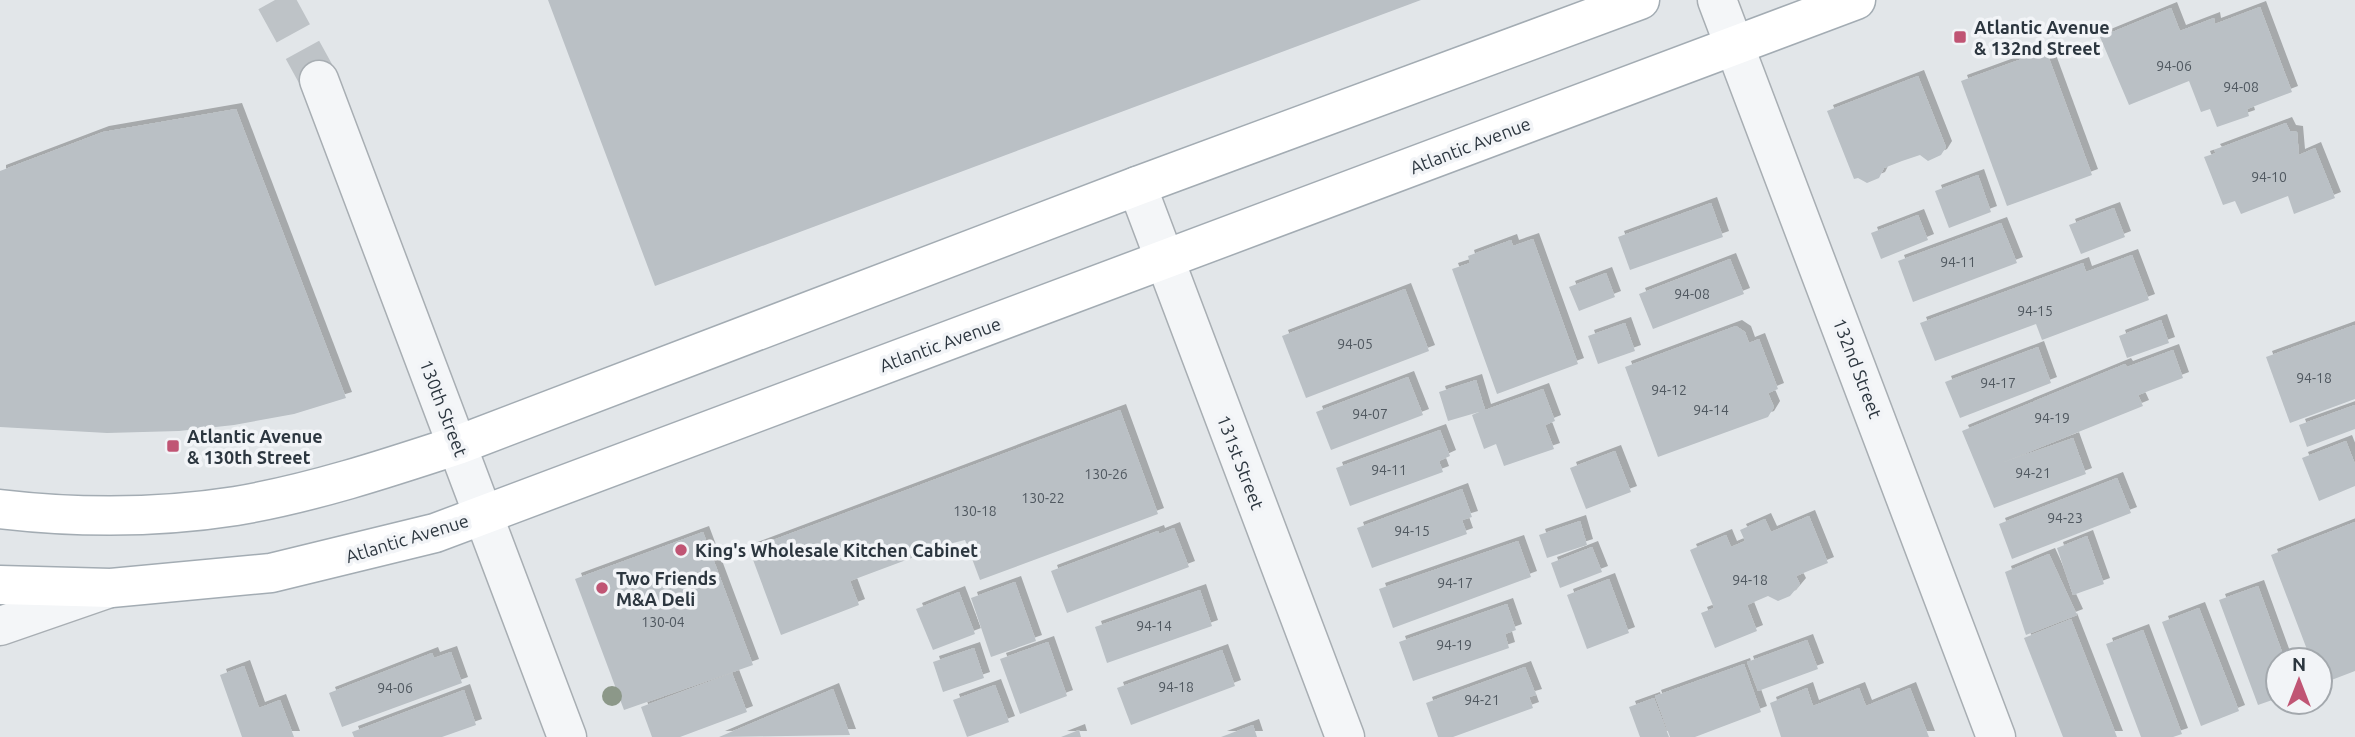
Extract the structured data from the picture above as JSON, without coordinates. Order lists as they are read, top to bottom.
{
  "streets": {
    "main road": ["Atlantic Avenue"],
    "street": ["132nd Street", "130th Street", "131st Street"]
  },
  "crossings": [
    ["Atlantic Avenue", "132nd Street"],
    ["Atlantic Avenue", "130th Street"],
    ["Atlantic Avenue", "131st Street"]
  ],
  "places": {
    "transit": ["Atlantic Avenue & 132nd Street", "Atlantic Avenue & 130th Street"],
    "other": ["King's Wholesale Kitchen Cabinet", "Two Friends M&A Deli"]
  },
  "house_numbers": [
    "94-06",
    "94-08",
    "94-10",
    "94-11",
    "94-08",
    "94-15",
    "94-05",
    "94-18",
    "94-17",
    "94-12",
    "94-14",
    "94-07",
    "94-19",
    "94-11",
    "94-21",
    "130-26",
    "130-22",
    "130-18",
    "94-23",
    "94-15",
    "94-18",
    "94-17",
    "130-04",
    "94-14",
    "94-19",
    "94-18",
    "94-06",
    "94-21"
  ],
  "north": "top"
}
